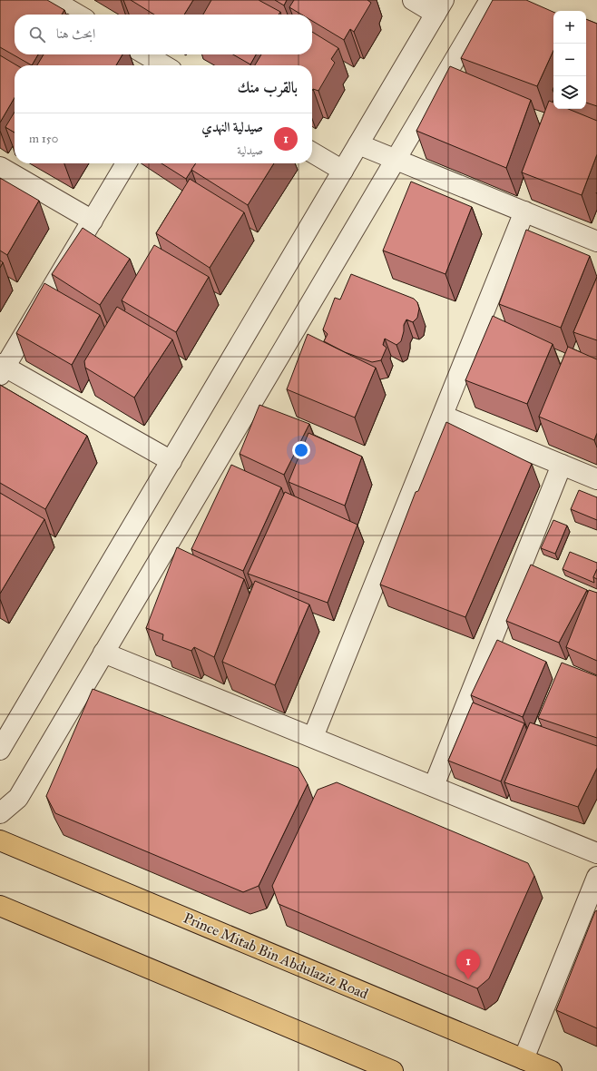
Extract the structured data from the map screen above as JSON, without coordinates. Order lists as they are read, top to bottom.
{
  "streets": {
    "main road": ["Prince Mitab Bin Abdulaziz Road"]
  },
  "page": {
    "map_buttons": ["+", "−"],
    "search": "ابحث هنا",
    "heading": "بالقرب منك",
    "list": [
      {
        "mark": "1",
        "name": "صيدلية النهدي",
        "note": "صيدلية",
        "value": "150 m"
      }
    ],
    "pins": "1"
  }
}
